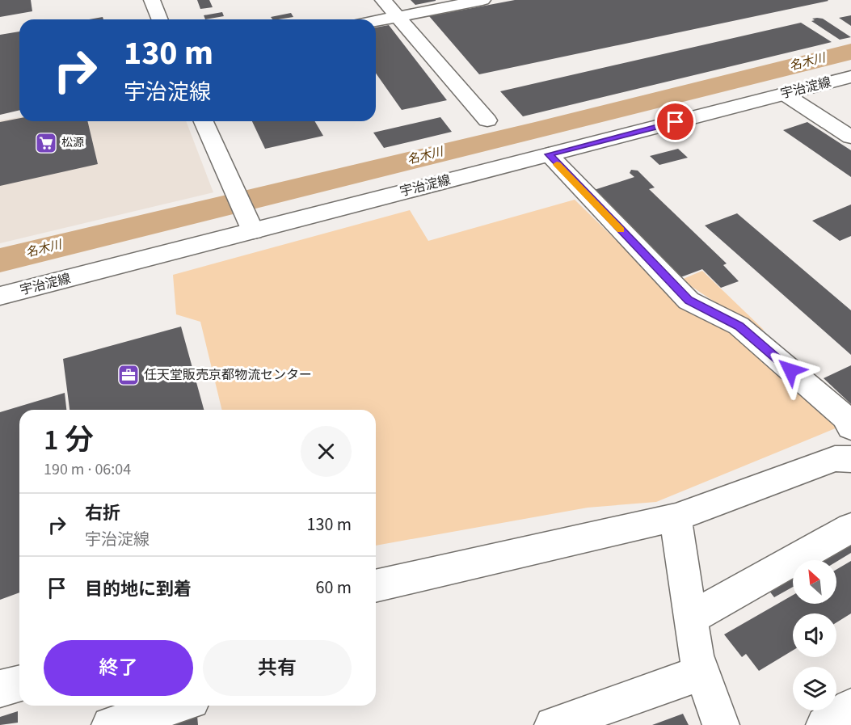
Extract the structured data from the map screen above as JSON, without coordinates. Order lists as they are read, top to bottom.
{
  "streets": {
    "main road": ["宇治淀線"]
  },
  "water": ["名木川"],
  "places": {
    "supermarket": ["松源"],
    "office": ["任天堂販売京都物流センター"]
  },
  "north": "top left",
  "page": {
    "turn": ["130 m", "宇治淀線"],
    "heading": ["1 分", "190 m · 06:04"],
    "list": [
      {
        "name": "右折",
        "note": "宇治淀線",
        "value": "130 m"
      },
      {
        "name": "目的地に到着",
        "value": "60 m"
      }
    ],
    "buttons": ["終了", "共有"]
  }
}
